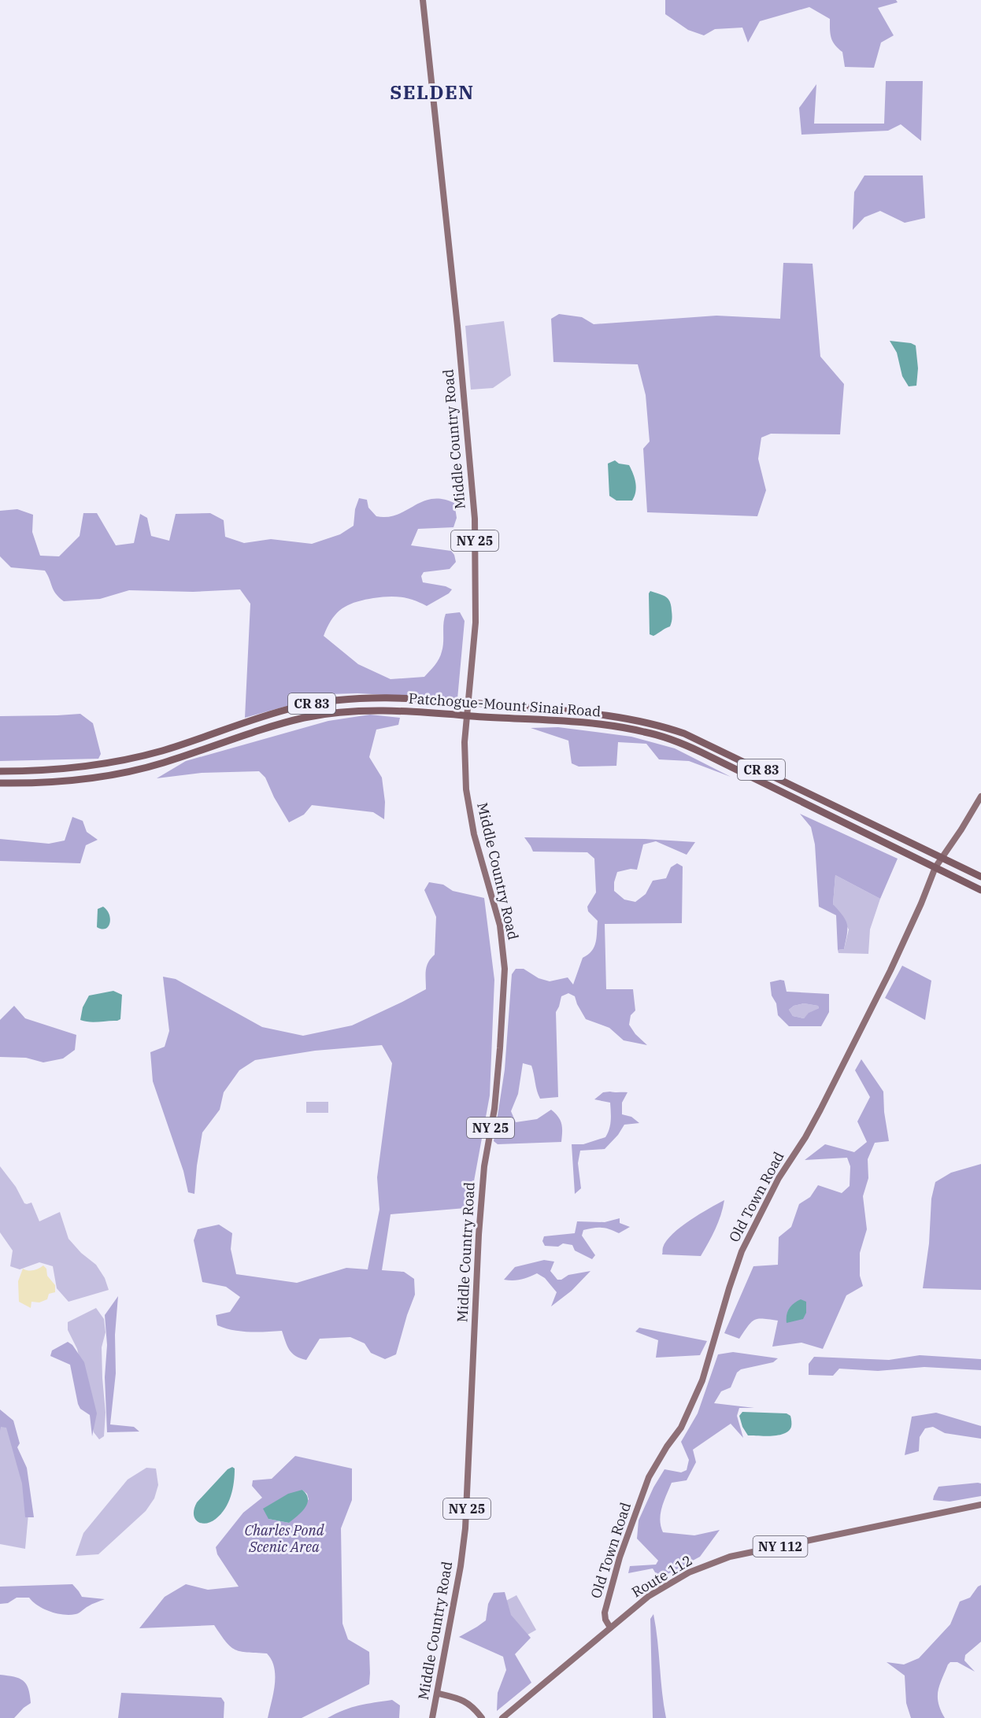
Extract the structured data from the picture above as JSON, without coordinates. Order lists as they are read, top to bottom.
{
  "streets": {
    "highway": ["CR 83", "Patchogue-Mount Sinai Road"],
    "main road": [
      "Middle Country Road",
      "NY 25",
      "Old Town Road",
      "NY 112",
      "Route 112"
    ]
  },
  "crossings": [
    ["Middle Country Road", "Patchogue-Mount Sinai Road"],
    ["Patchogue-Mount Sinai Road", "Old Town Road"],
    ["Old Town Road", "Route 112"]
  ],
  "districts": ["SELDEN"],
  "parks": ["Charles Pond Scenic Area"]
}
